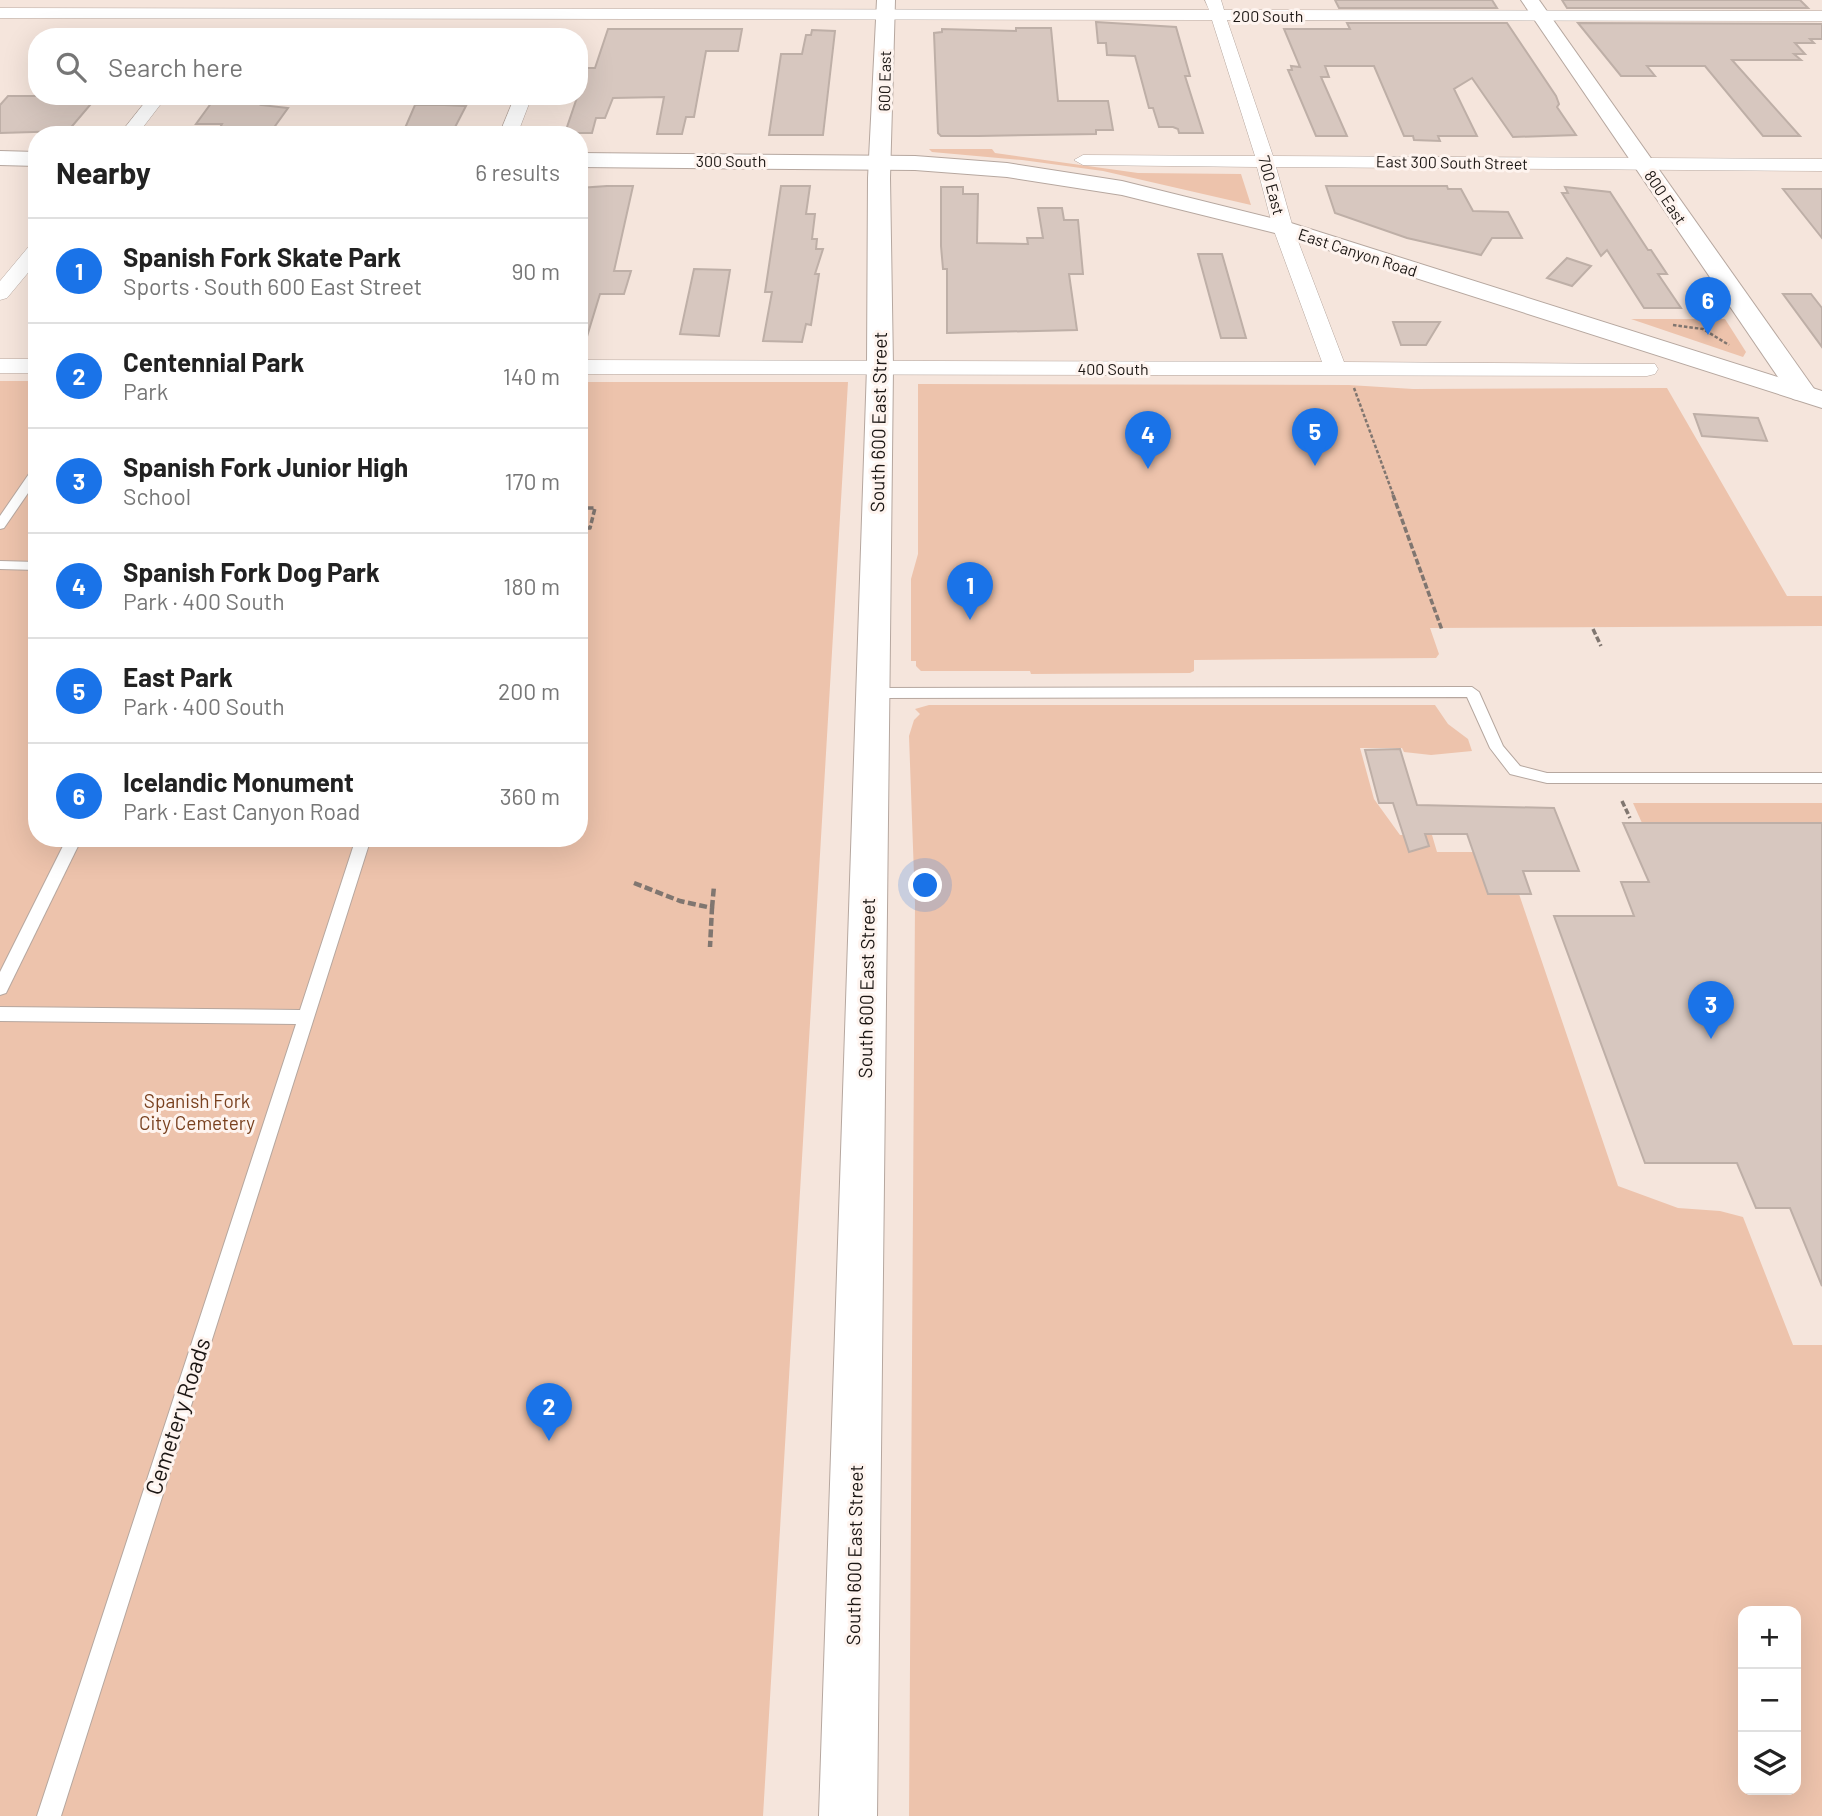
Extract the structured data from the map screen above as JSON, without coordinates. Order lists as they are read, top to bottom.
{
  "streets": {
    "street": [
      "200 South",
      "600 East",
      "300 South",
      "East 300 South Street",
      "700 East",
      "800 East",
      "East Canyon Road",
      "400 South",
      "South 600 East Street"
    ],
    "lane": ["Cemetery Roads"]
  },
  "crossings": [
    ["200 South", "600 East"],
    ["200 South", "700 East"],
    ["200 South", "800 East"],
    ["600 East", "300 South"],
    ["600 East", "East Canyon Road"],
    ["600 East", "South 600 East Street"],
    ["300 South", "East Canyon Road"],
    ["300 South", "South 600 East Street"],
    ["East 300 South Street", "700 East"],
    ["East 300 South Street", "800 East"],
    ["700 East", "East Canyon Road"],
    ["700 East", "400 South"],
    ["800 East", "East Canyon Road"],
    ["East Canyon Road", "South 600 East Street"],
    ["400 South", "South 600 East Street"]
  ],
  "parks": ["Spanish Fork City Cemetery"],
  "page": {
    "search": "Search here",
    "heading": ["Nearby", "6 results"],
    "list": [
      {
        "mark": "1",
        "name": "Spanish Fork Skate Park",
        "note": "Sports · South 600 East Street",
        "value": "90 m"
      },
      {
        "mark": "2",
        "name": "Centennial Park",
        "note": "Park",
        "value": "140 m"
      },
      {
        "mark": "3",
        "name": "Spanish Fork Junior High",
        "note": "School",
        "value": "170 m"
      },
      {
        "mark": "4",
        "name": "Spanish Fork Dog Park",
        "note": "Park · 400 South",
        "value": "180 m"
      },
      {
        "mark": "5",
        "name": "East Park",
        "note": "Park · 400 South",
        "value": "200 m"
      },
      {
        "mark": "6",
        "name": "Icelandic Monument",
        "note": "Park · East Canyon Road",
        "value": "360 m"
      }
    ],
    "pins": [
      "6",
      "5",
      "4",
      "1",
      "3",
      "2"
    ],
    "map_buttons": ["+", "−"]
  }
}
